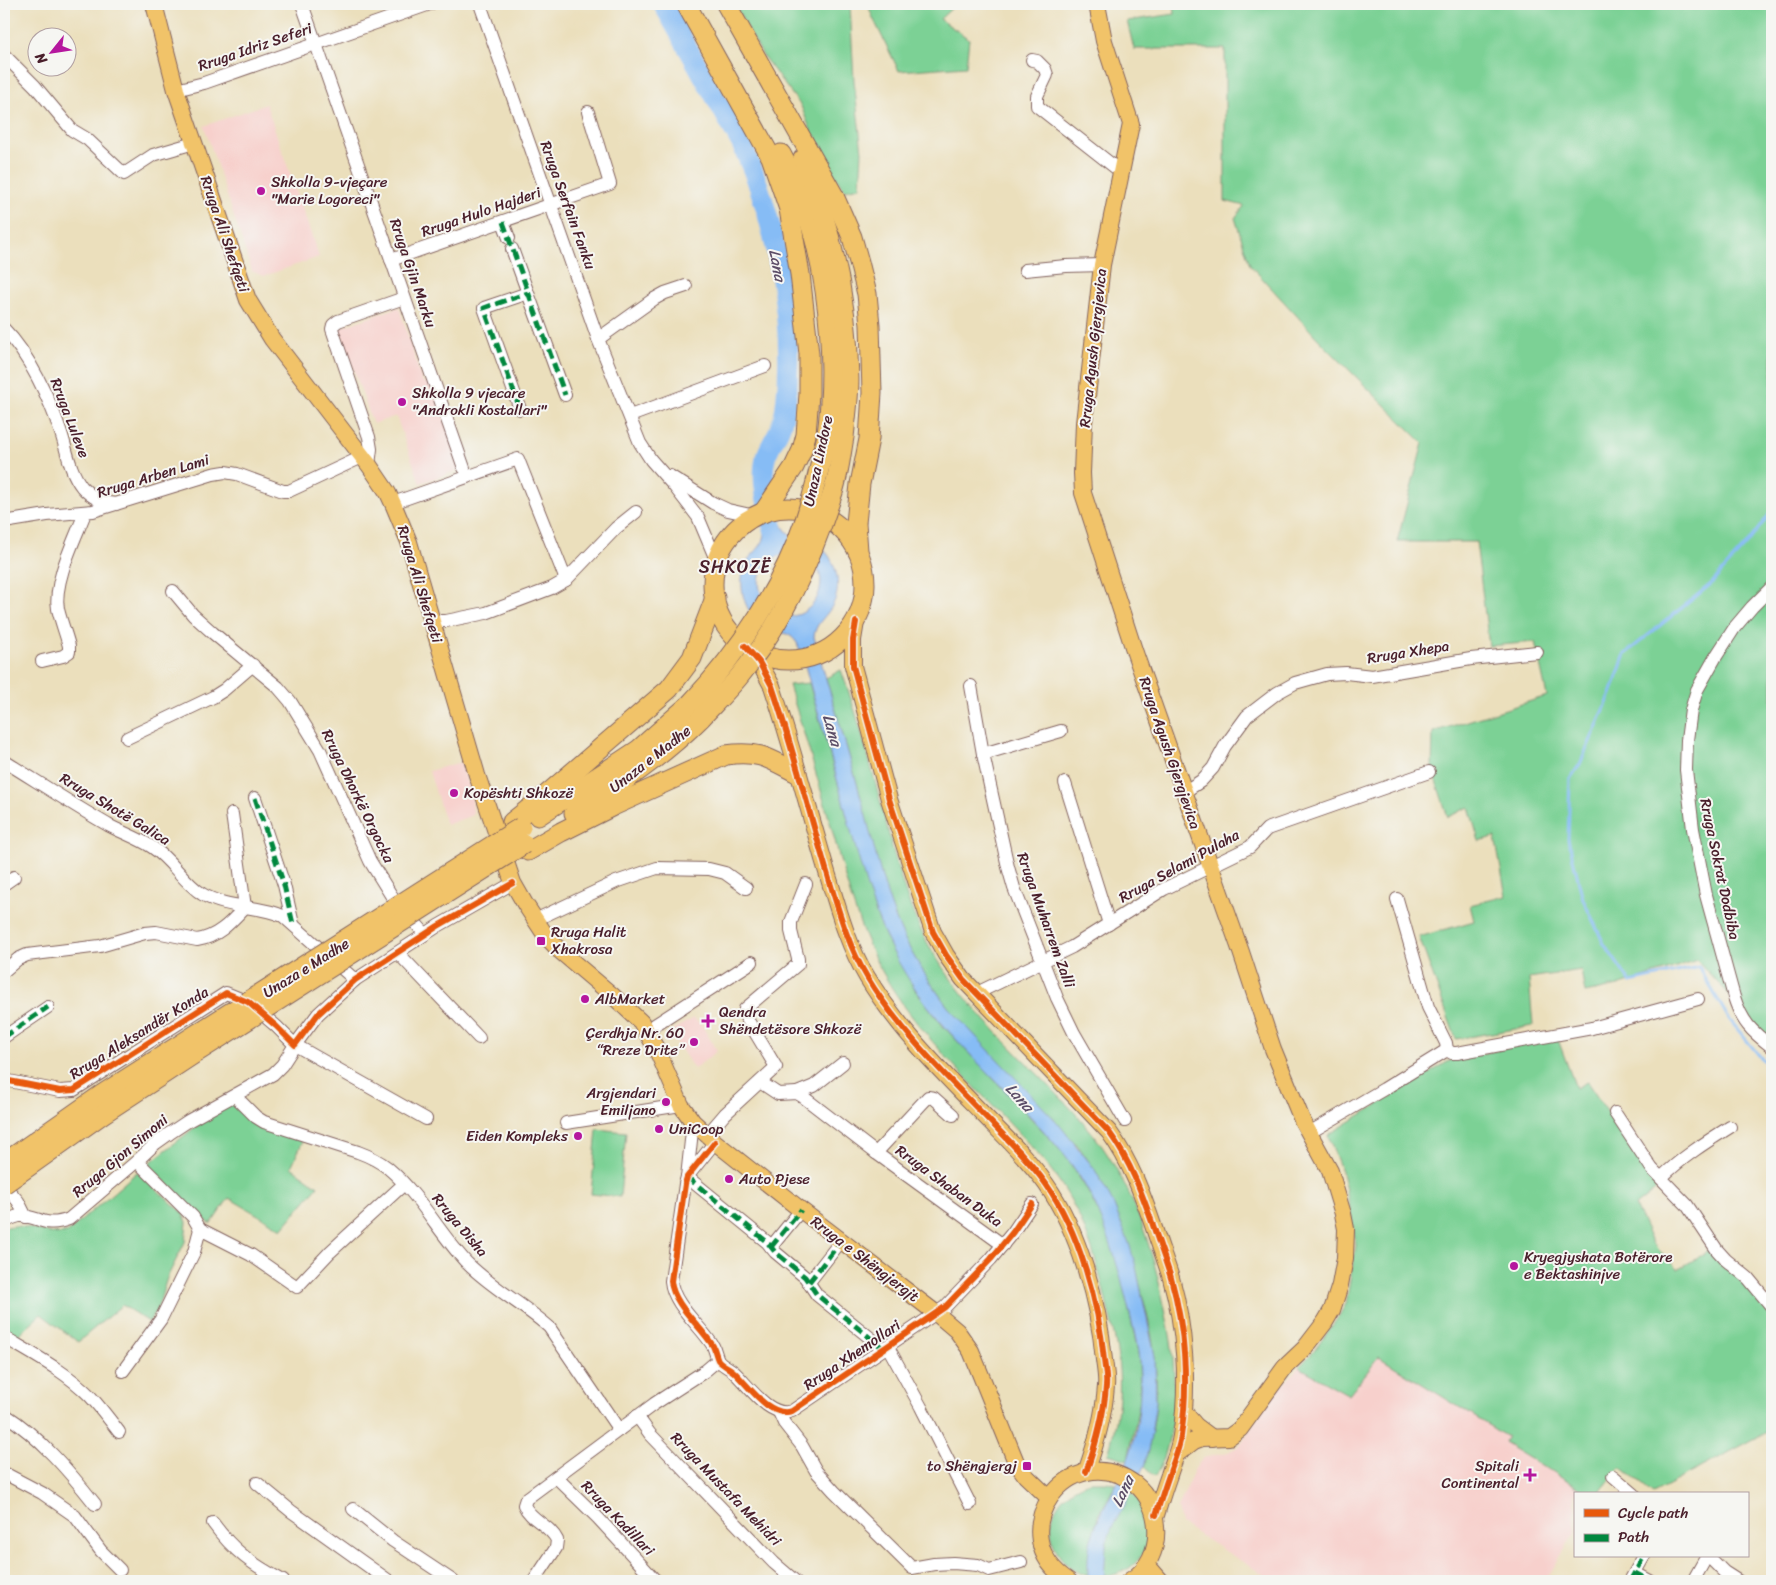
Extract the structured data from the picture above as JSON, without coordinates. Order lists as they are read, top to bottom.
{
  "streets": {
    "highway": ["Unaza Lindore", "Unaza e Madhe"],
    "main road": ["Rruga Ali Shefqeti", "Rruga Agush Gjergjevica", "Rruga e Shëngjergjt"],
    "street": [
      "Rruga Idriz Seferi",
      "Rruga Serfain Fanku",
      "Rruga Hulo Hajderi",
      "Rruga Gjin Marku",
      "Rruga Luleve",
      "Rruga Arben Lami",
      "Rruga Xhepa",
      "Rruga Dhorkë Orgocka",
      "Rruga Shotë Galica",
      "Rruga Selami Pulaha",
      "Rruga Sokrat Dodbiba",
      "Rruga Muharrem Zalli",
      "Rruga Aleksandër Konda",
      "Rruga Gjon Simoni",
      "Rruga Shaban Duka",
      "Rruga Disha",
      "Rruga Xhemollari",
      "Rruga Mustafa Mehidri",
      "Rruga Kadillari"
    ]
  },
  "crossings": [
    ["Rruga Idriz Seferi", "Rruga Ali Shefqeti"],
    ["Rruga Idriz Seferi", "Rruga Gjin Marku"],
    ["Rruga Serfain Fanku", "Rruga Hulo Hajderi"],
    ["Rruga Hulo Hajderi", "Rruga Gjin Marku"],
    ["Rruga Ali Shefqeti", "Rruga Arben Lami"],
    ["Rruga Ali Shefqeti", "Rruga e Shëngjergjt"],
    ["Rruga Agush Gjergjevica", "Rruga Xhepa"],
    ["Rruga Agush Gjergjevica", "Rruga Selami Pulaha"],
    ["Rruga Luleve", "Rruga Arben Lami"],
    ["Unaza Lindore", "Unaza e Madhe"],
    ["Rruga Selami Pulaha", "Rruga Muharrem Zalli"],
    ["Rruga Aleksandër Konda", "Rruga Gjon Simoni"],
    ["Rruga Gjon Simoni", "Rruga Disha"],
    ["Rruga Shaban Duka", "Rruga Xhemollari"],
    ["Rruga e Shëngjergjt", "Rruga Xhemollari"]
  ],
  "districts": ["SHKOZË"],
  "water": ["Lana"],
  "places": {
    "other": [
      "Shkolla 9-vjeçare \"Marie Logoreci\"",
      "Shkolla 9 vjecare \"Androkli Kostallari\"",
      "Kopështi Shkozë",
      "AlbMarket",
      "Çerdhja Nr. 60 “Rreze Drite”",
      "Argjendari Emiljano",
      "UniCoop",
      "Eiden Kompleks",
      "Auto Pjese",
      "Kryegjyshata Botërore e Bektashinjve"
    ],
    "transit": ["Rruga Halit Xhakrosa", "to Shëngjergj"],
    "health": ["Qendra Shëndetësore Shkozë", "Spitali Continental"]
  },
  "legend": ["Cycle path", "Path"],
  "north": "bottom left"
}
